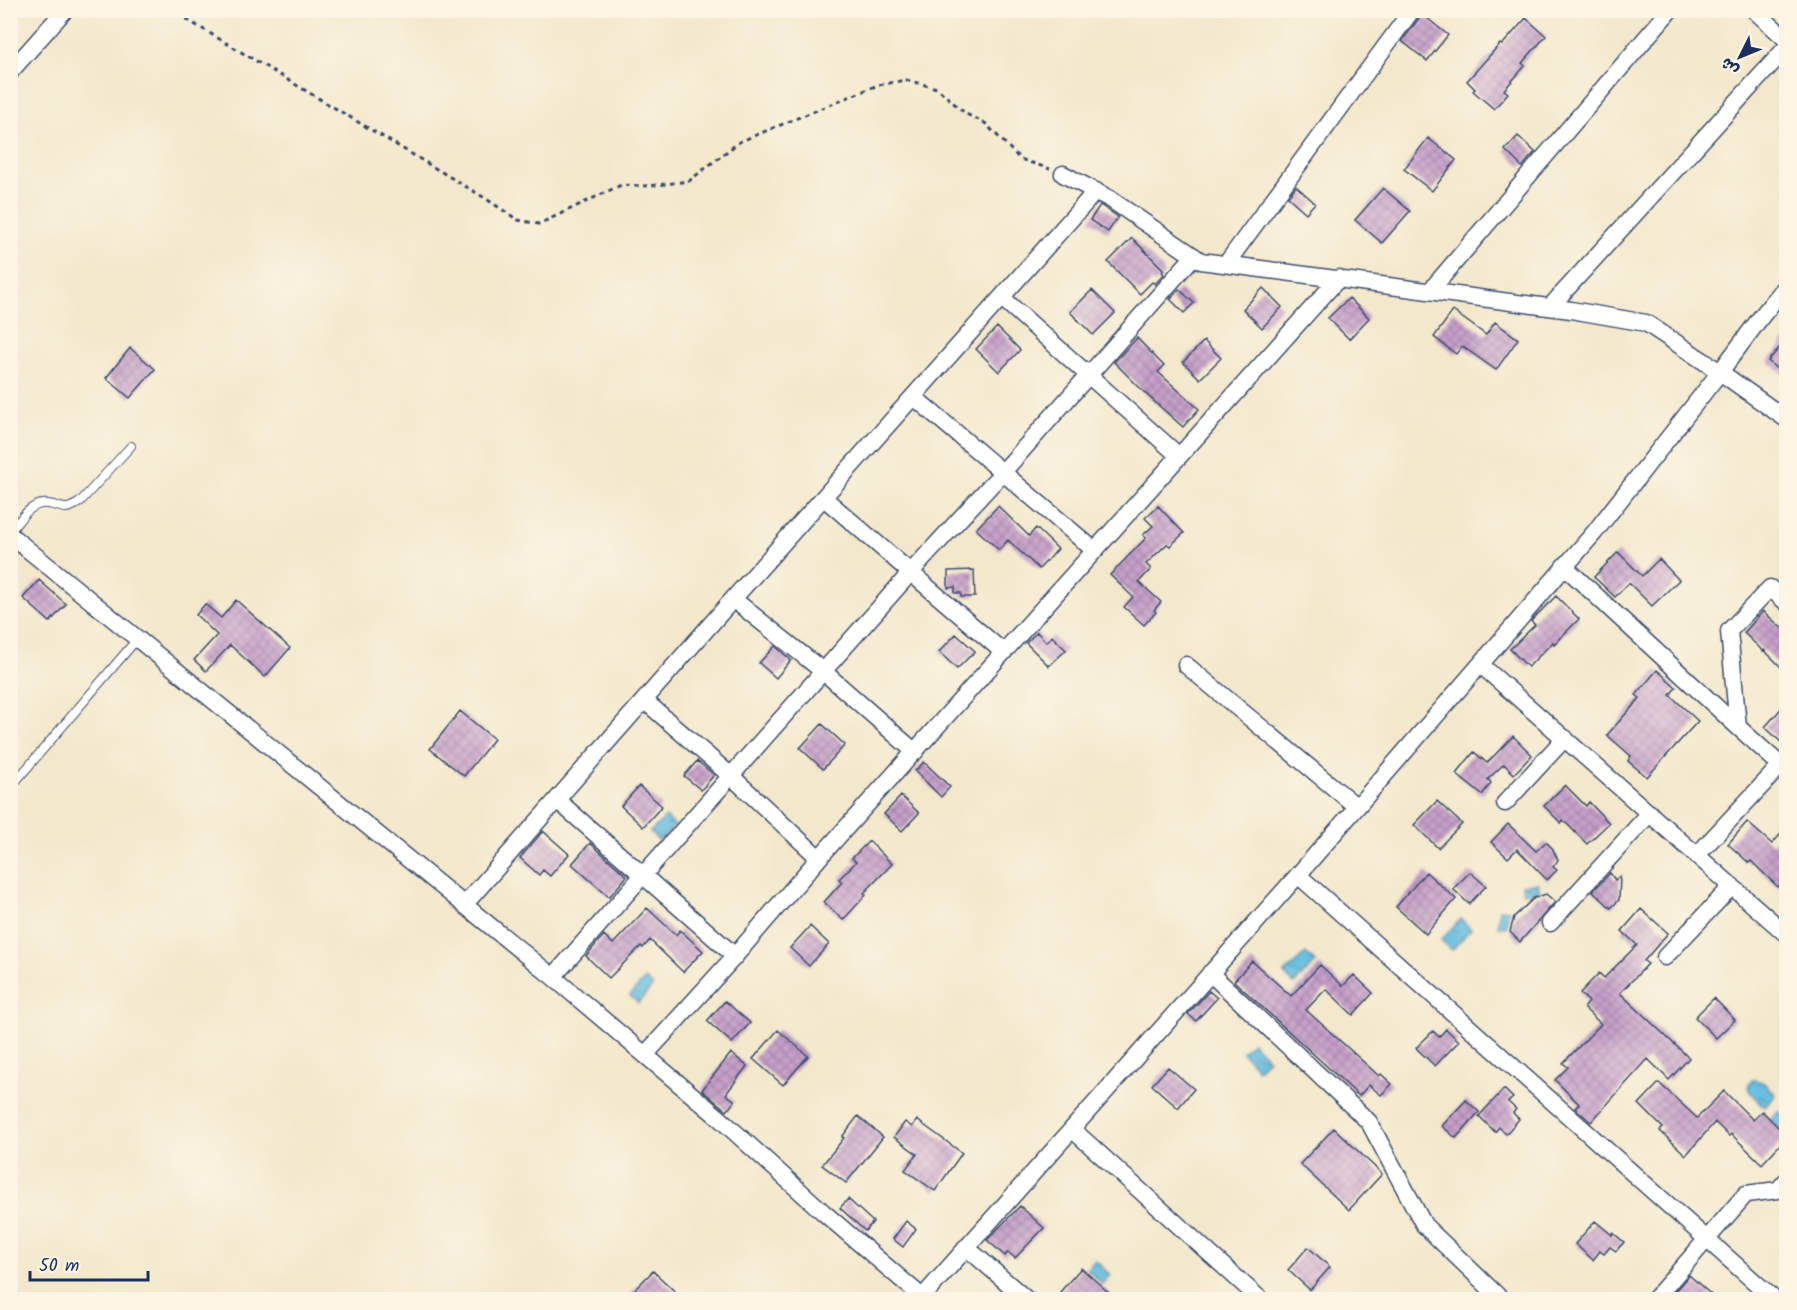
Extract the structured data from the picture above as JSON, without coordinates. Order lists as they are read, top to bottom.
{
  "scale_bar": "50 m",
  "north": "bottom left"
}
